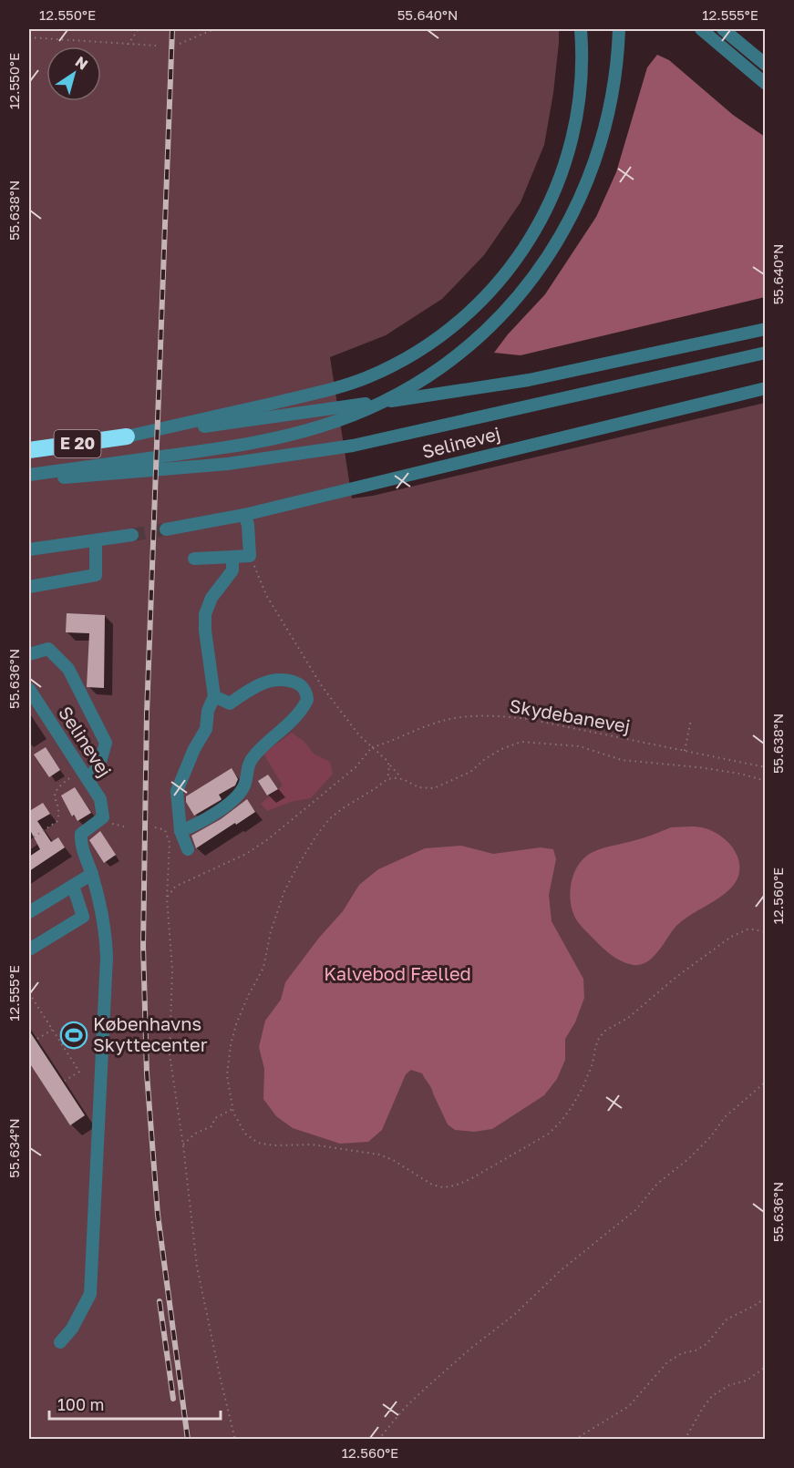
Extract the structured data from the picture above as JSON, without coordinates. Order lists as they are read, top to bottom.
{
  "streets": {
    "highway": ["E 20"],
    "street": ["Selinevej"],
    "path": ["Skydebanevej"]
  },
  "parks": ["Kalvebod Fælled"],
  "places": {
    "sports": ["Københavns Skyttecenter"]
  },
  "scale_bar": "100 m",
  "north": "top right",
  "coordinates": [
    "12.550°E",
    "55.640°N",
    "12.555°E",
    "55.638°N",
    "55.636°N",
    "12.560°E",
    "55.634°N"
  ]
}
